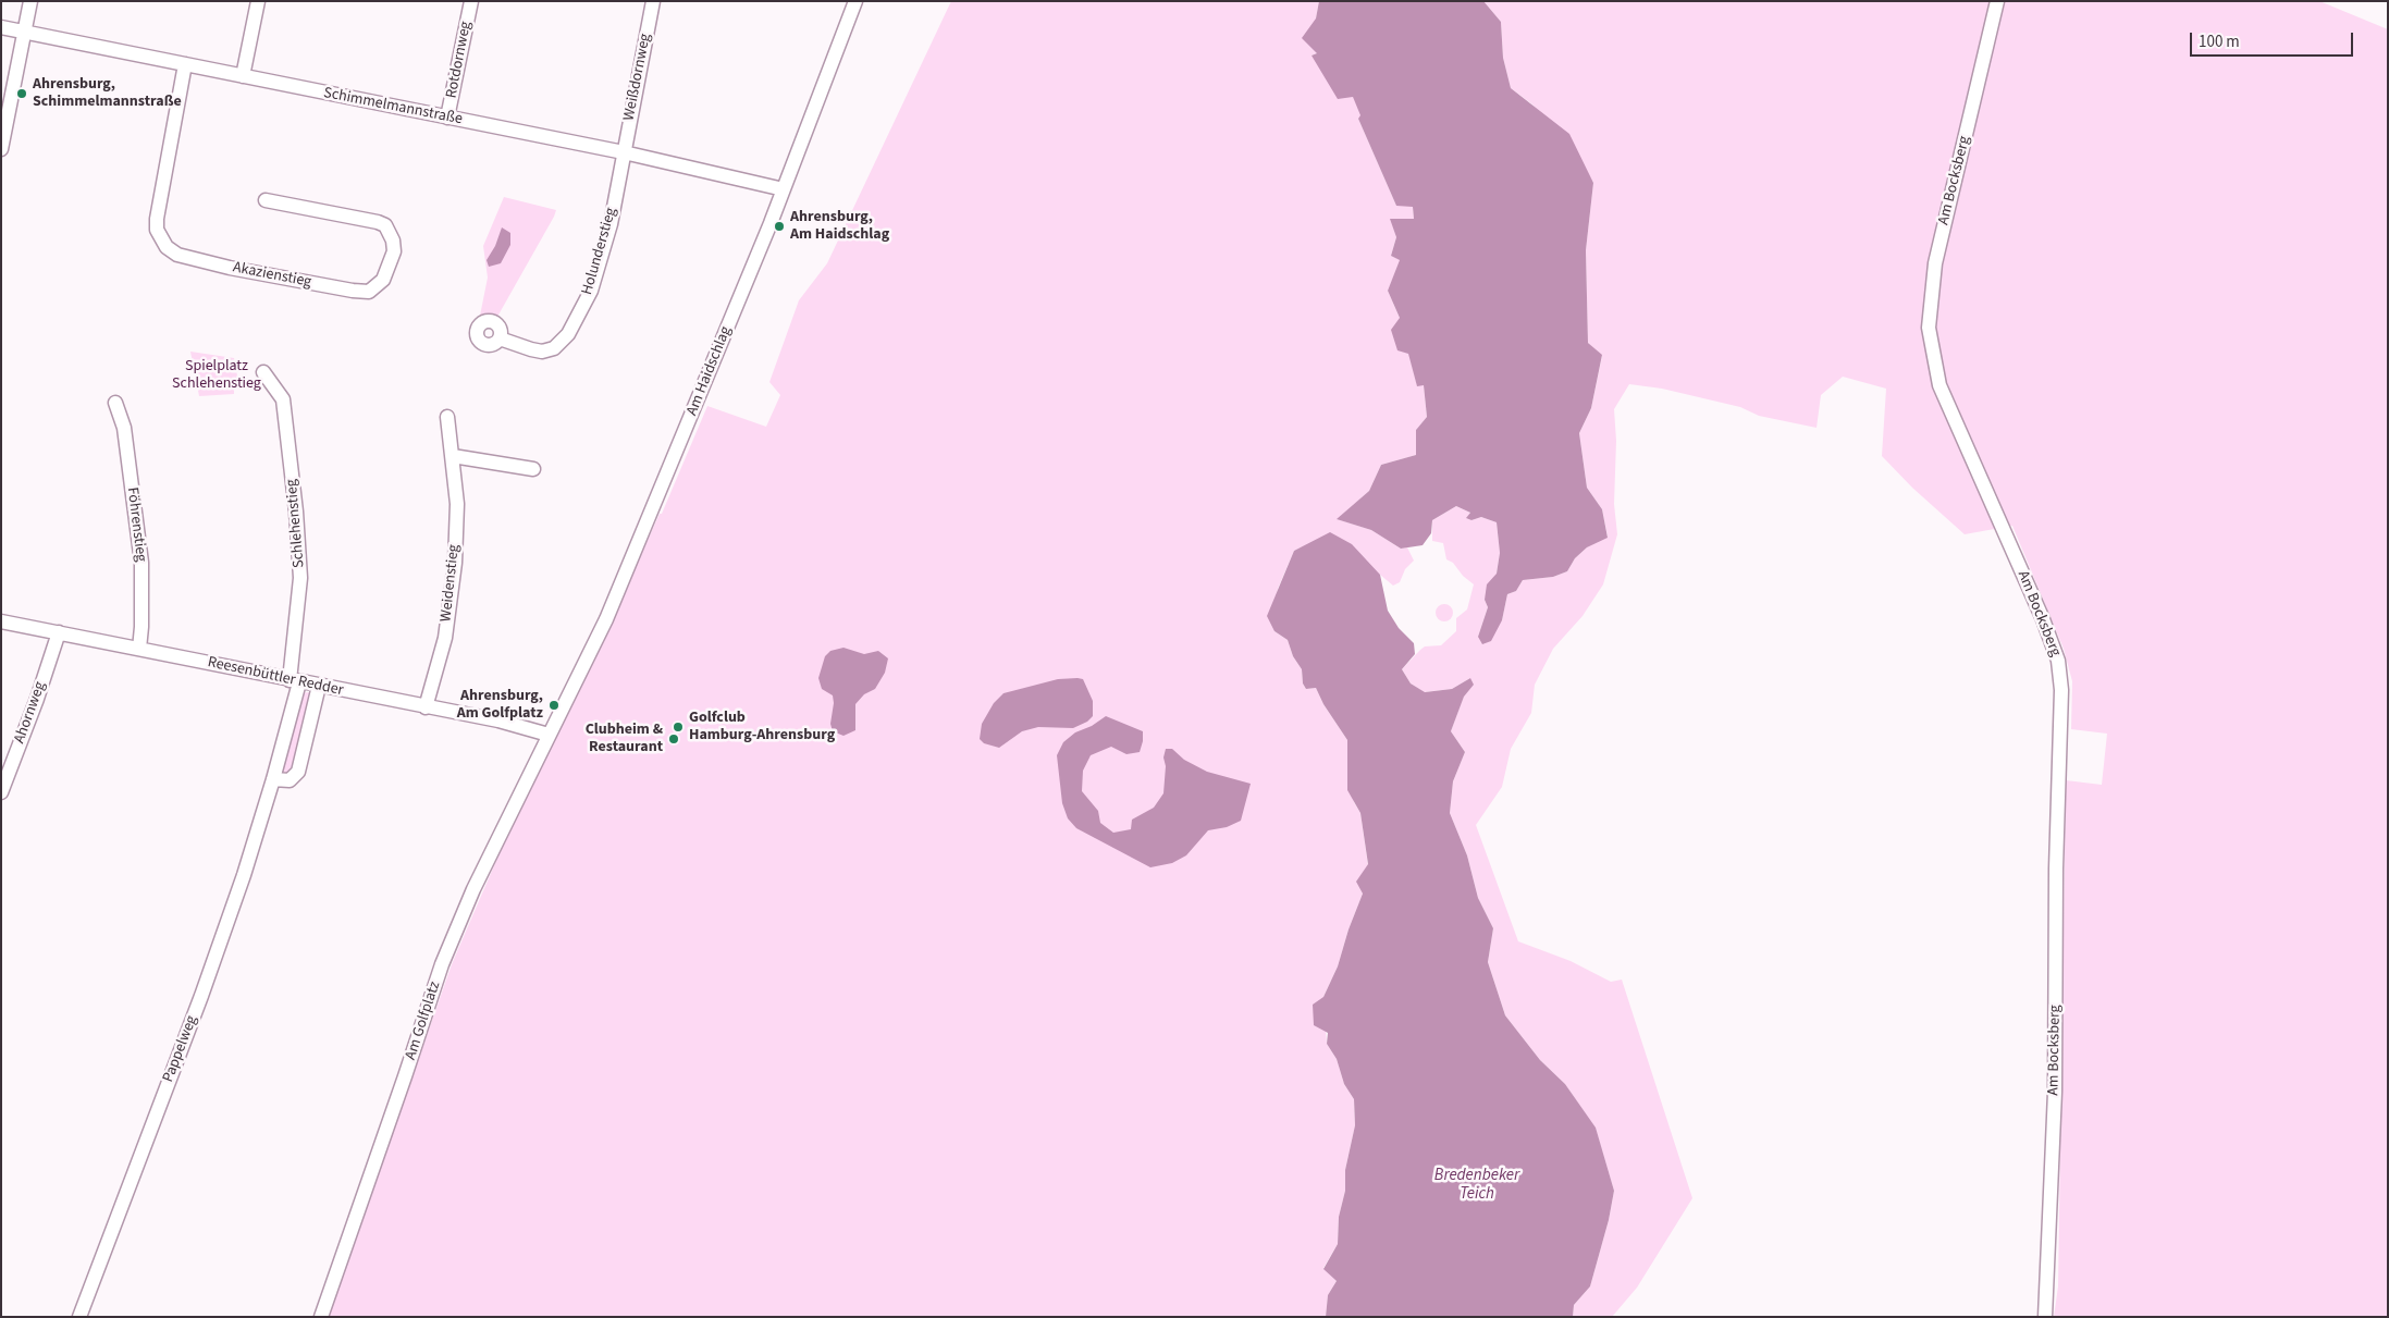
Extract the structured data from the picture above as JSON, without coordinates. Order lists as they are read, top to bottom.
{
  "streets": {
    "street": [
      "Rotdornweg",
      "Weißdornweg",
      "Schimmelmannstraße",
      "Am Bocksberg",
      "Holunderstieg",
      "Akazienstieg",
      "Am Haidschlag",
      "Schlehenstieg",
      "Föhrenstieg",
      "Weidenstieg",
      "Reesenbüttler Redder",
      "Ahornweg",
      "Am Golfplatz",
      "Pappelweg"
    ]
  },
  "crossings": [
    ["Rotdornweg", "Schimmelmannstraße"],
    ["Weißdornweg", "Schimmelmannstraße"],
    ["Weißdornweg", "Holunderstieg"],
    ["Schimmelmannstraße", "Holunderstieg"],
    ["Schimmelmannstraße", "Akazienstieg"],
    ["Schimmelmannstraße", "Am Haidschlag"],
    ["Am Haidschlag", "Reesenbüttler Redder"],
    ["Am Haidschlag", "Am Golfplatz"],
    ["Schlehenstieg", "Reesenbüttler Redder"],
    ["Schlehenstieg", "Pappelweg"],
    ["Föhrenstieg", "Reesenbüttler Redder"],
    ["Weidenstieg", "Reesenbüttler Redder"],
    ["Reesenbüttler Redder", "Ahornweg"],
    ["Reesenbüttler Redder", "Am Golfplatz"],
    ["Reesenbüttler Redder", "Pappelweg"]
  ],
  "water": ["Bredenbeker Teich"],
  "parks": ["Spielplatz Schlehenstieg"],
  "places": [
    "Ahrensburg, Schimmelmannstraße",
    "Ahrensburg, Am Haidschlag",
    "Ahrensburg, Am Golfplatz",
    "Golfclub Hamburg-Ahrensburg",
    "Clubheim & Restaurant"
  ],
  "scale_bar": "100 m"
}
